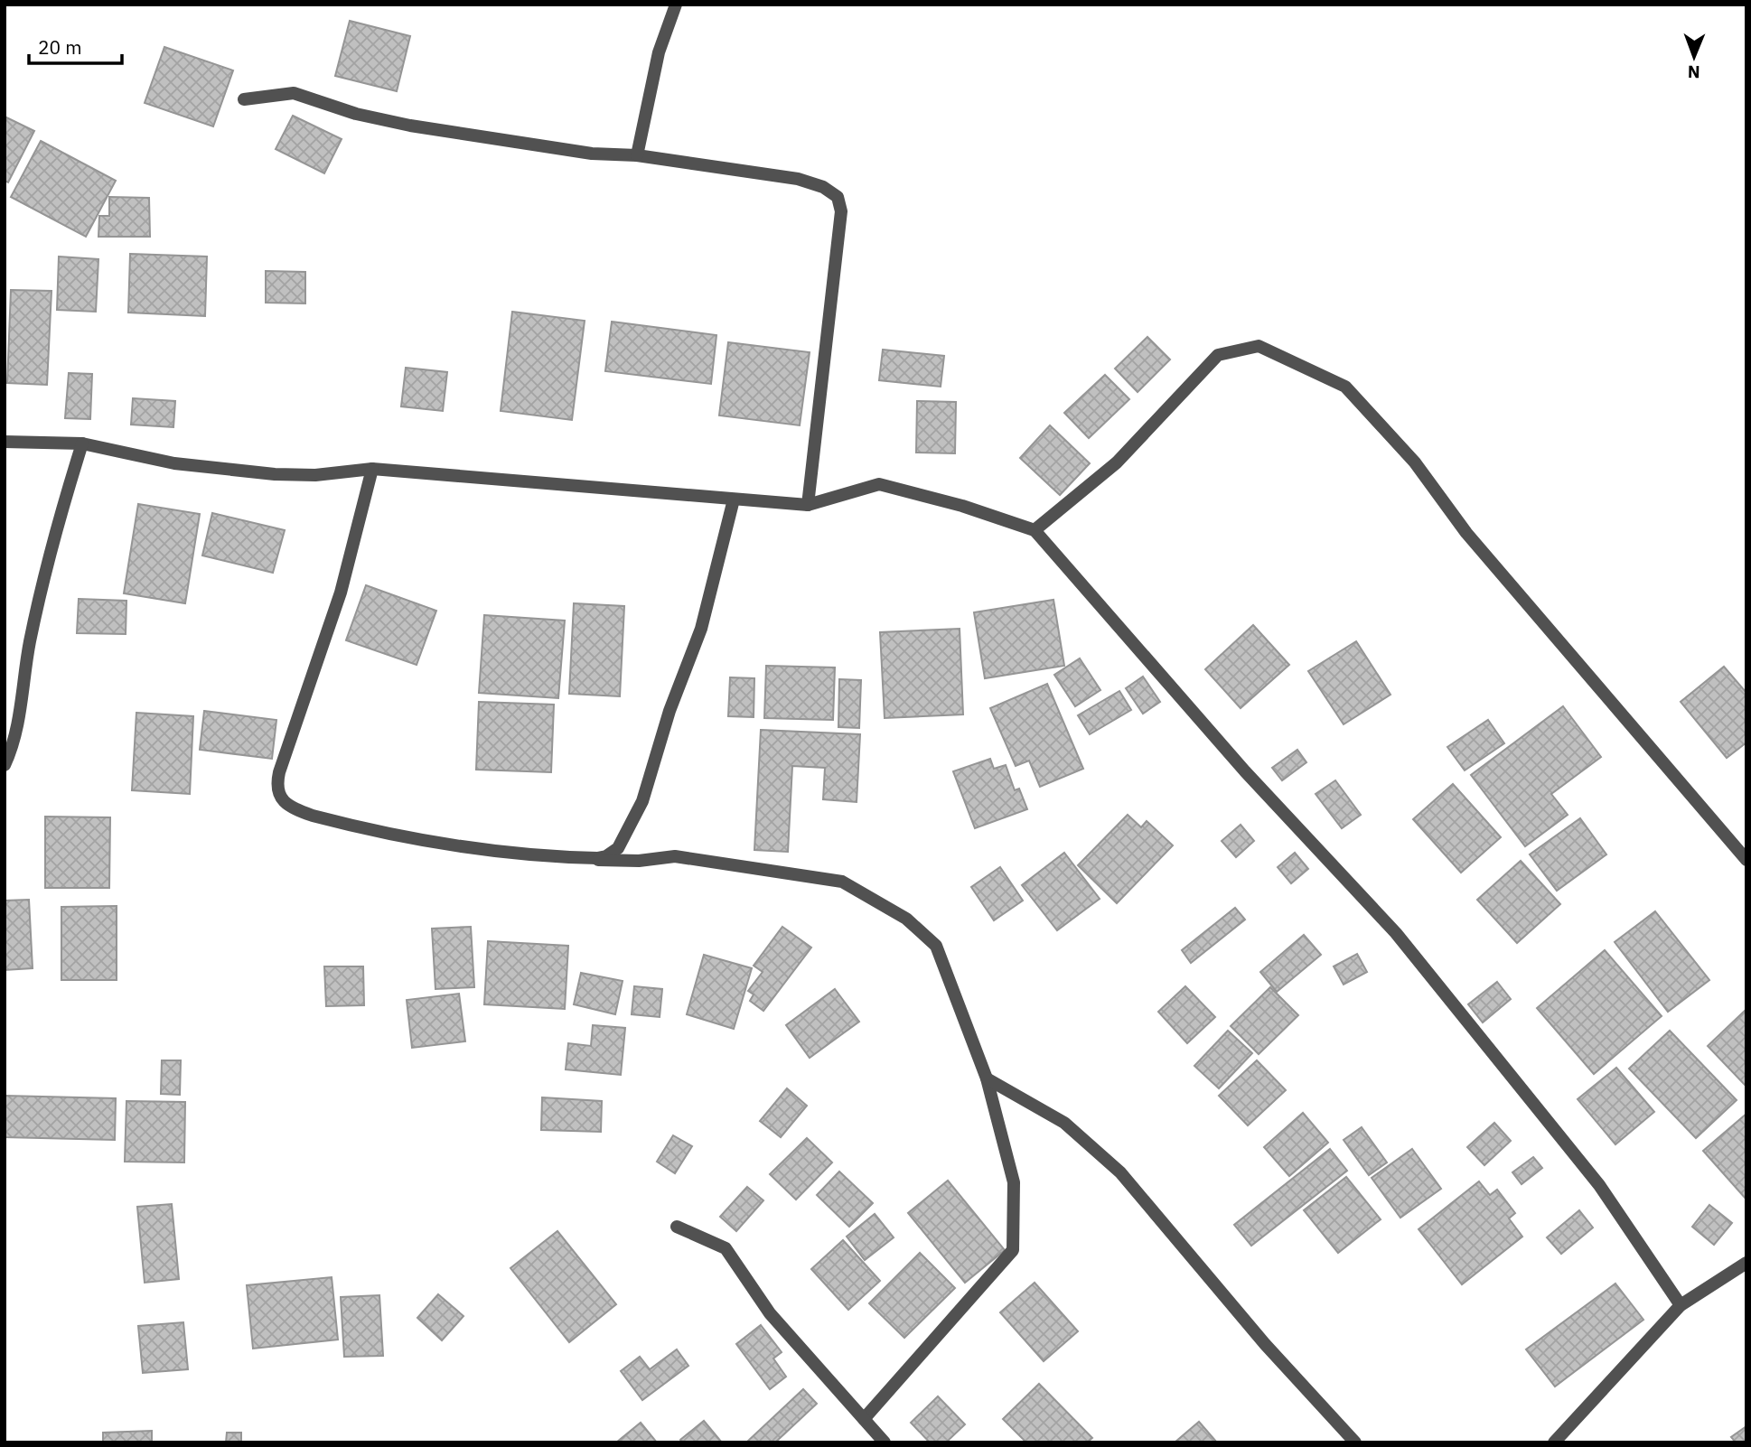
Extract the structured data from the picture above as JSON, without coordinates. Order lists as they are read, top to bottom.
{
  "scale_bar": "20 m",
  "north": "bottom"
}
